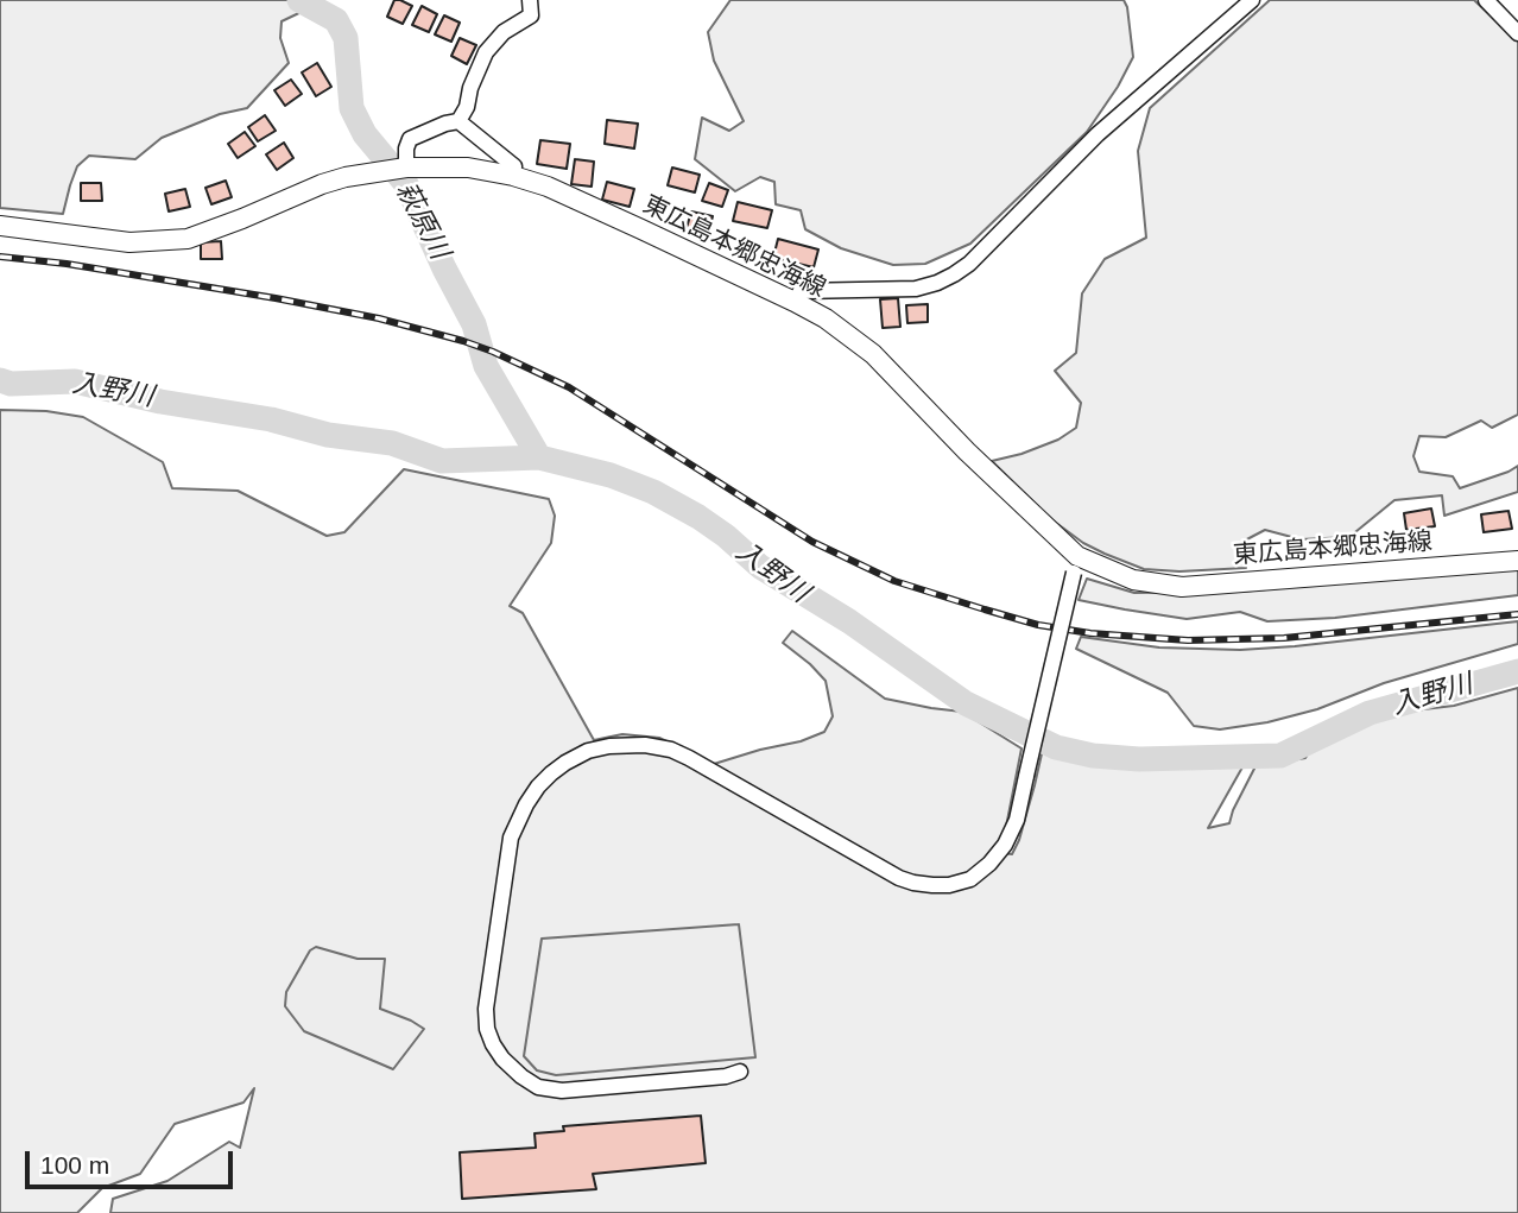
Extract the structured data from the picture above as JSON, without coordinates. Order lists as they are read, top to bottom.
{
  "streets": {
    "main road": ["東広島本郷忠海線"]
  },
  "water": ["萩原川", "入野川"],
  "scale_bar": "100 m"
}
